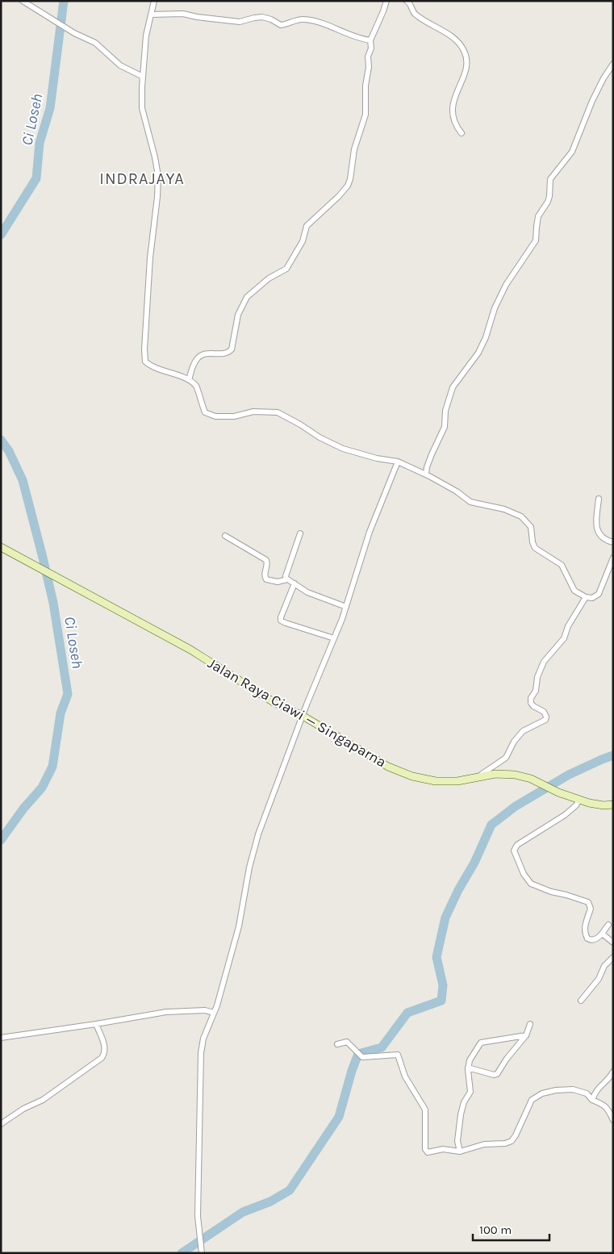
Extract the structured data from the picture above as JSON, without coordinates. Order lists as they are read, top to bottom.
{
  "streets": {
    "main road": ["Jalan Raya Ciawi — Singaparna"]
  },
  "districts": ["INDRAJAYA"],
  "water": ["Ci Loseh"],
  "scale_bar": "100 m"
}
